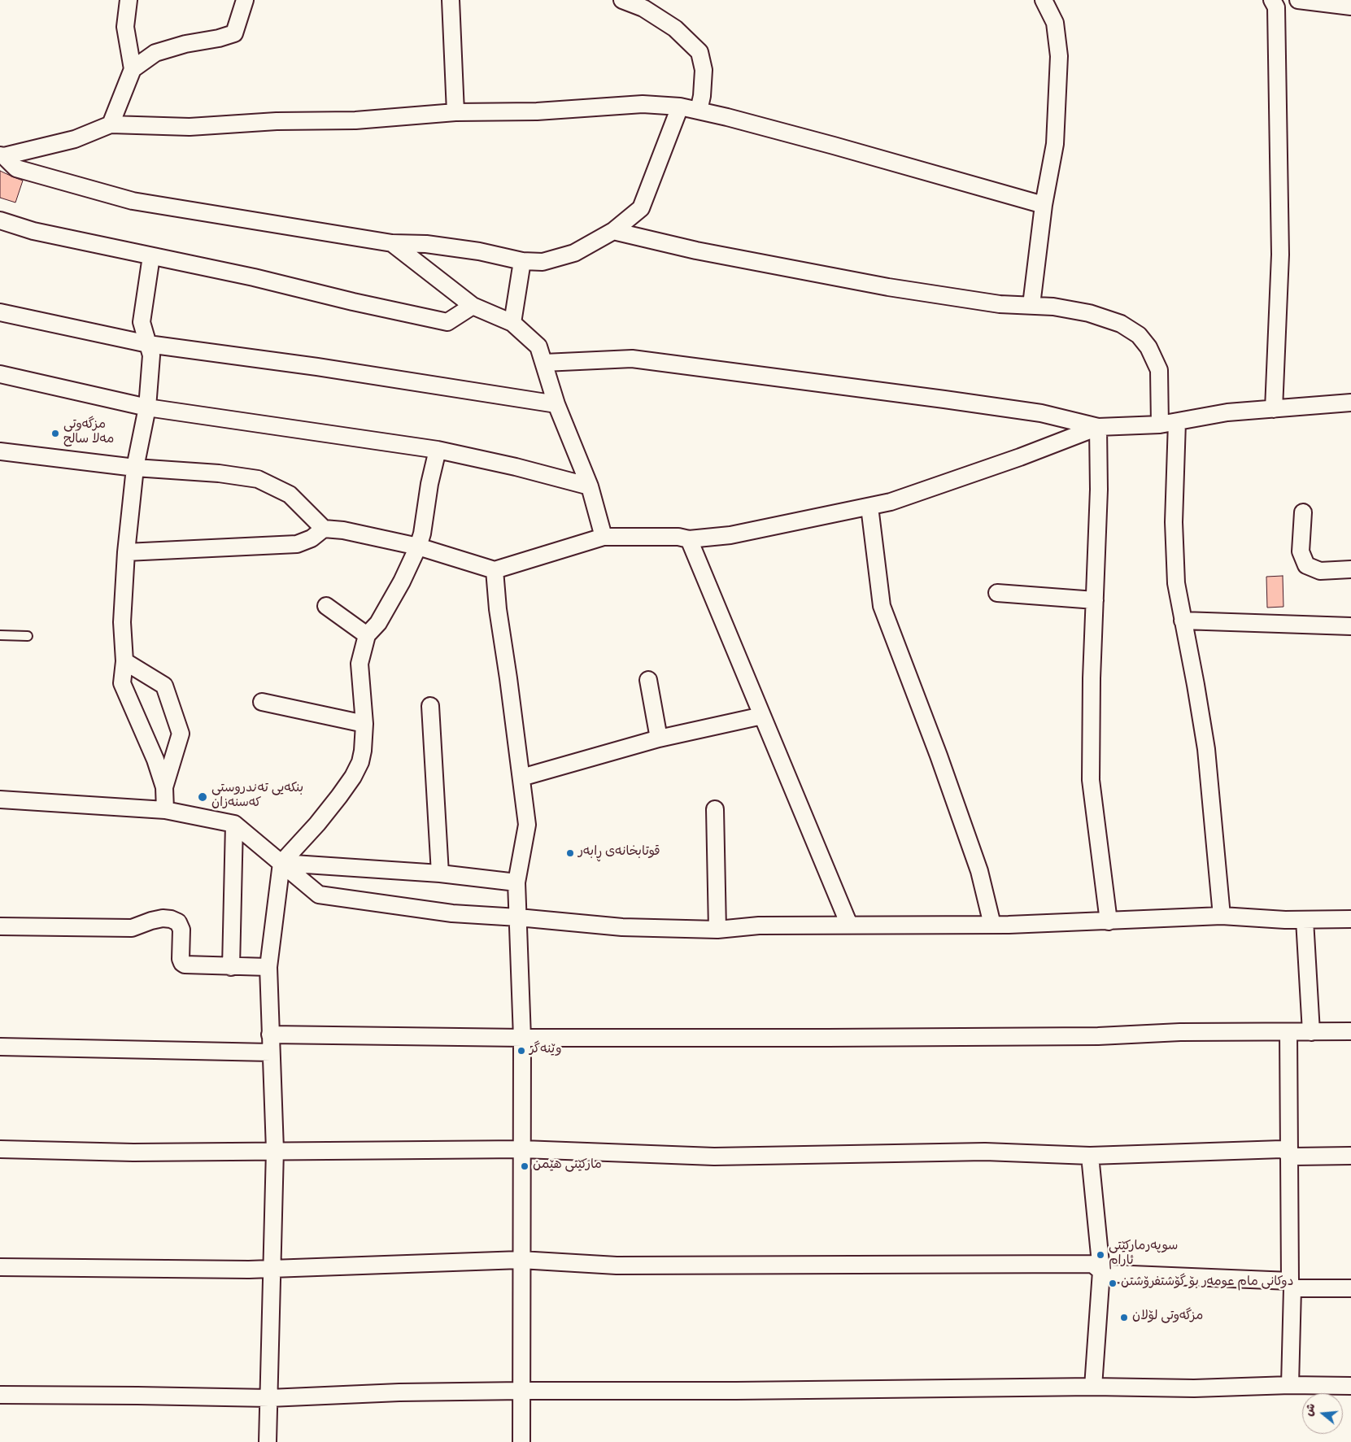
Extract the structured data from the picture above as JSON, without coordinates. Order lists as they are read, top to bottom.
{
  "places": [
    "مزگەوتی مەلا سالح",
    "بنکەیی تەندروستی کەسنەزان",
    "قوتابخانەی ڕابەر",
    "وێنەگر",
    "مارکێتی هێمن",
    "سوپەرمارکێتی ئارام",
    "دوکانی مام عومەر بۆ گۆشتفرۆشتن",
    "مزگەوتی لۆلان"
  ],
  "north": "left"
}
